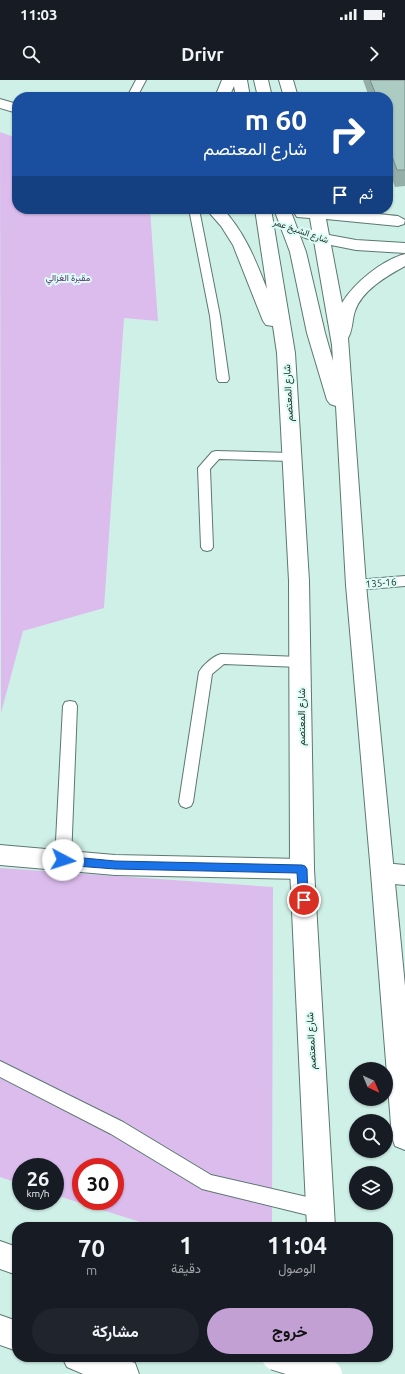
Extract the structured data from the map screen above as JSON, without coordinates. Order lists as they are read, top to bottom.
{
  "streets": {
    "main road": ["شارع الشيخ عمر", "شارع المعتصم"],
    "lane": ["135-16"]
  },
  "crossings": [
    ["شارع الشيخ عمر", "شارع المعتصم"]
  ],
  "parks": ["مقبرة الغزالي"],
  "north": "bottom right",
  "page": {
    "status": "11:03",
    "header": "Drivr",
    "turn": ["60 m", "شارع المعتصم"],
    "then": "ثم",
    "speed": "26 km/h",
    "limit": "30",
    "eta": [
      "11:04",
      "الوصول",
      "1",
      "دقيقة",
      "70",
      "m"
    ],
    "buttons": ["خروج", "مشاركة"]
  }
}
